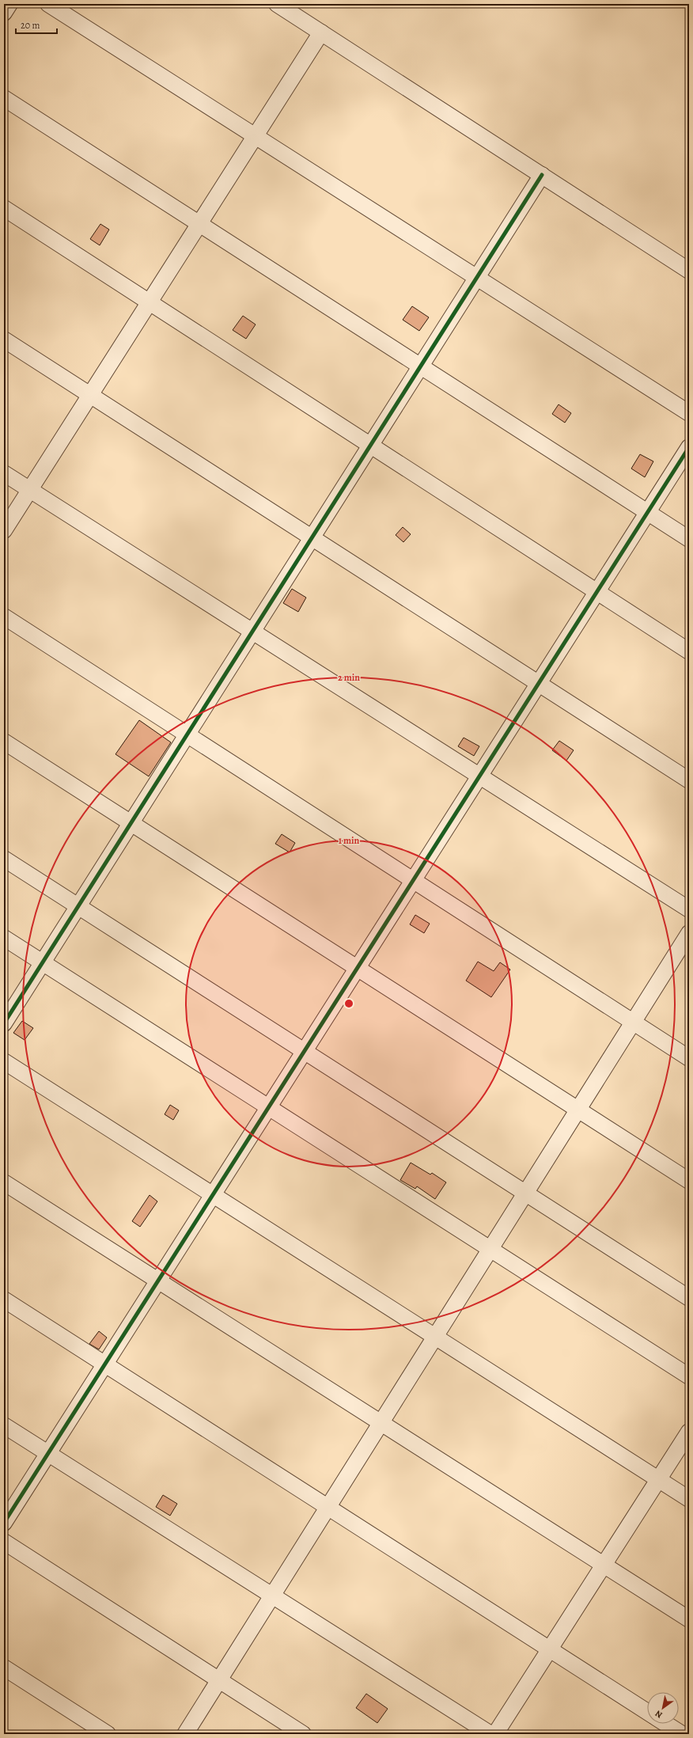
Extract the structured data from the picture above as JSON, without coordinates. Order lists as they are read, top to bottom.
{
  "scale_bar": "20 m",
  "north": "bottom left",
  "rings": ["2 min", "1 min"]
}
